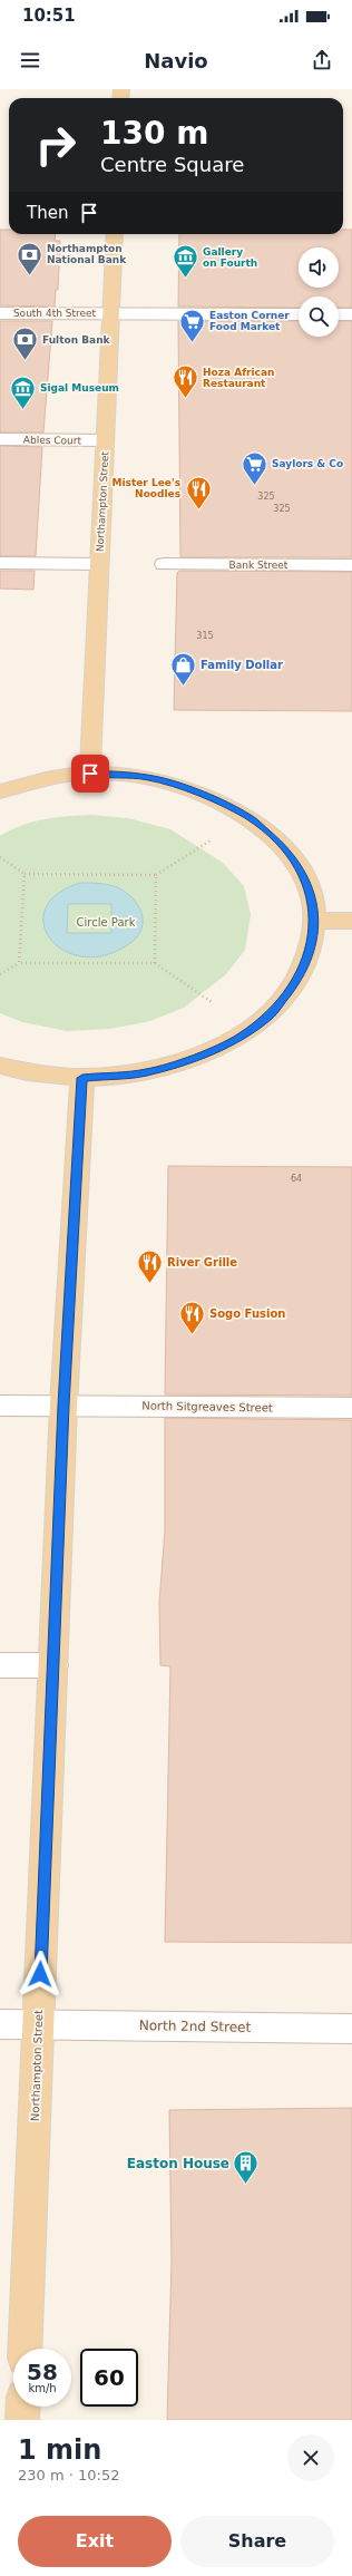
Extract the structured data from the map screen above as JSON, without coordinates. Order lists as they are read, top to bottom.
{
  "streets": {
    "main road": ["Northampton Street"],
    "street": [
      "South 4th Street",
      "Ables Court",
      "Bank Street",
      "North Sitgreaves Street",
      "North 2nd Street"
    ]
  },
  "crossings": [
    ["South 4th Street", "Northampton Street"],
    ["Ables Court", "Northampton Street"],
    ["Northampton Street", "North Sitgreaves Street"],
    ["Northampton Street", "North 2nd Street"]
  ],
  "parks": ["Circle Park"],
  "places": {
    "bank": ["Northampton National Bank", "Fulton Bank"],
    "museum": ["Gallery on Fourth", "Sigal Museum"],
    "supermarket": ["Easton Corner Food Market", "Saylors & Co"],
    "restaurant": [
      "Hoza African Restaurant",
      "Mister Lee's Noodles",
      "River Grille",
      "Sogo Fusion"
    ],
    "shop": ["Family Dollar"],
    "building": ["Easton House"]
  },
  "house_numbers": [
    "325",
    "325",
    "315",
    "64"
  ],
  "page": {
    "status": "10:51",
    "header": "Navio",
    "turn": ["130 m", "Centre Square"],
    "then": "Then",
    "speed": "58 km/h",
    "limit": "60",
    "heading": ["1 min", "230 m · 10:52"],
    "buttons": ["Exit", "Share"]
  }
}
